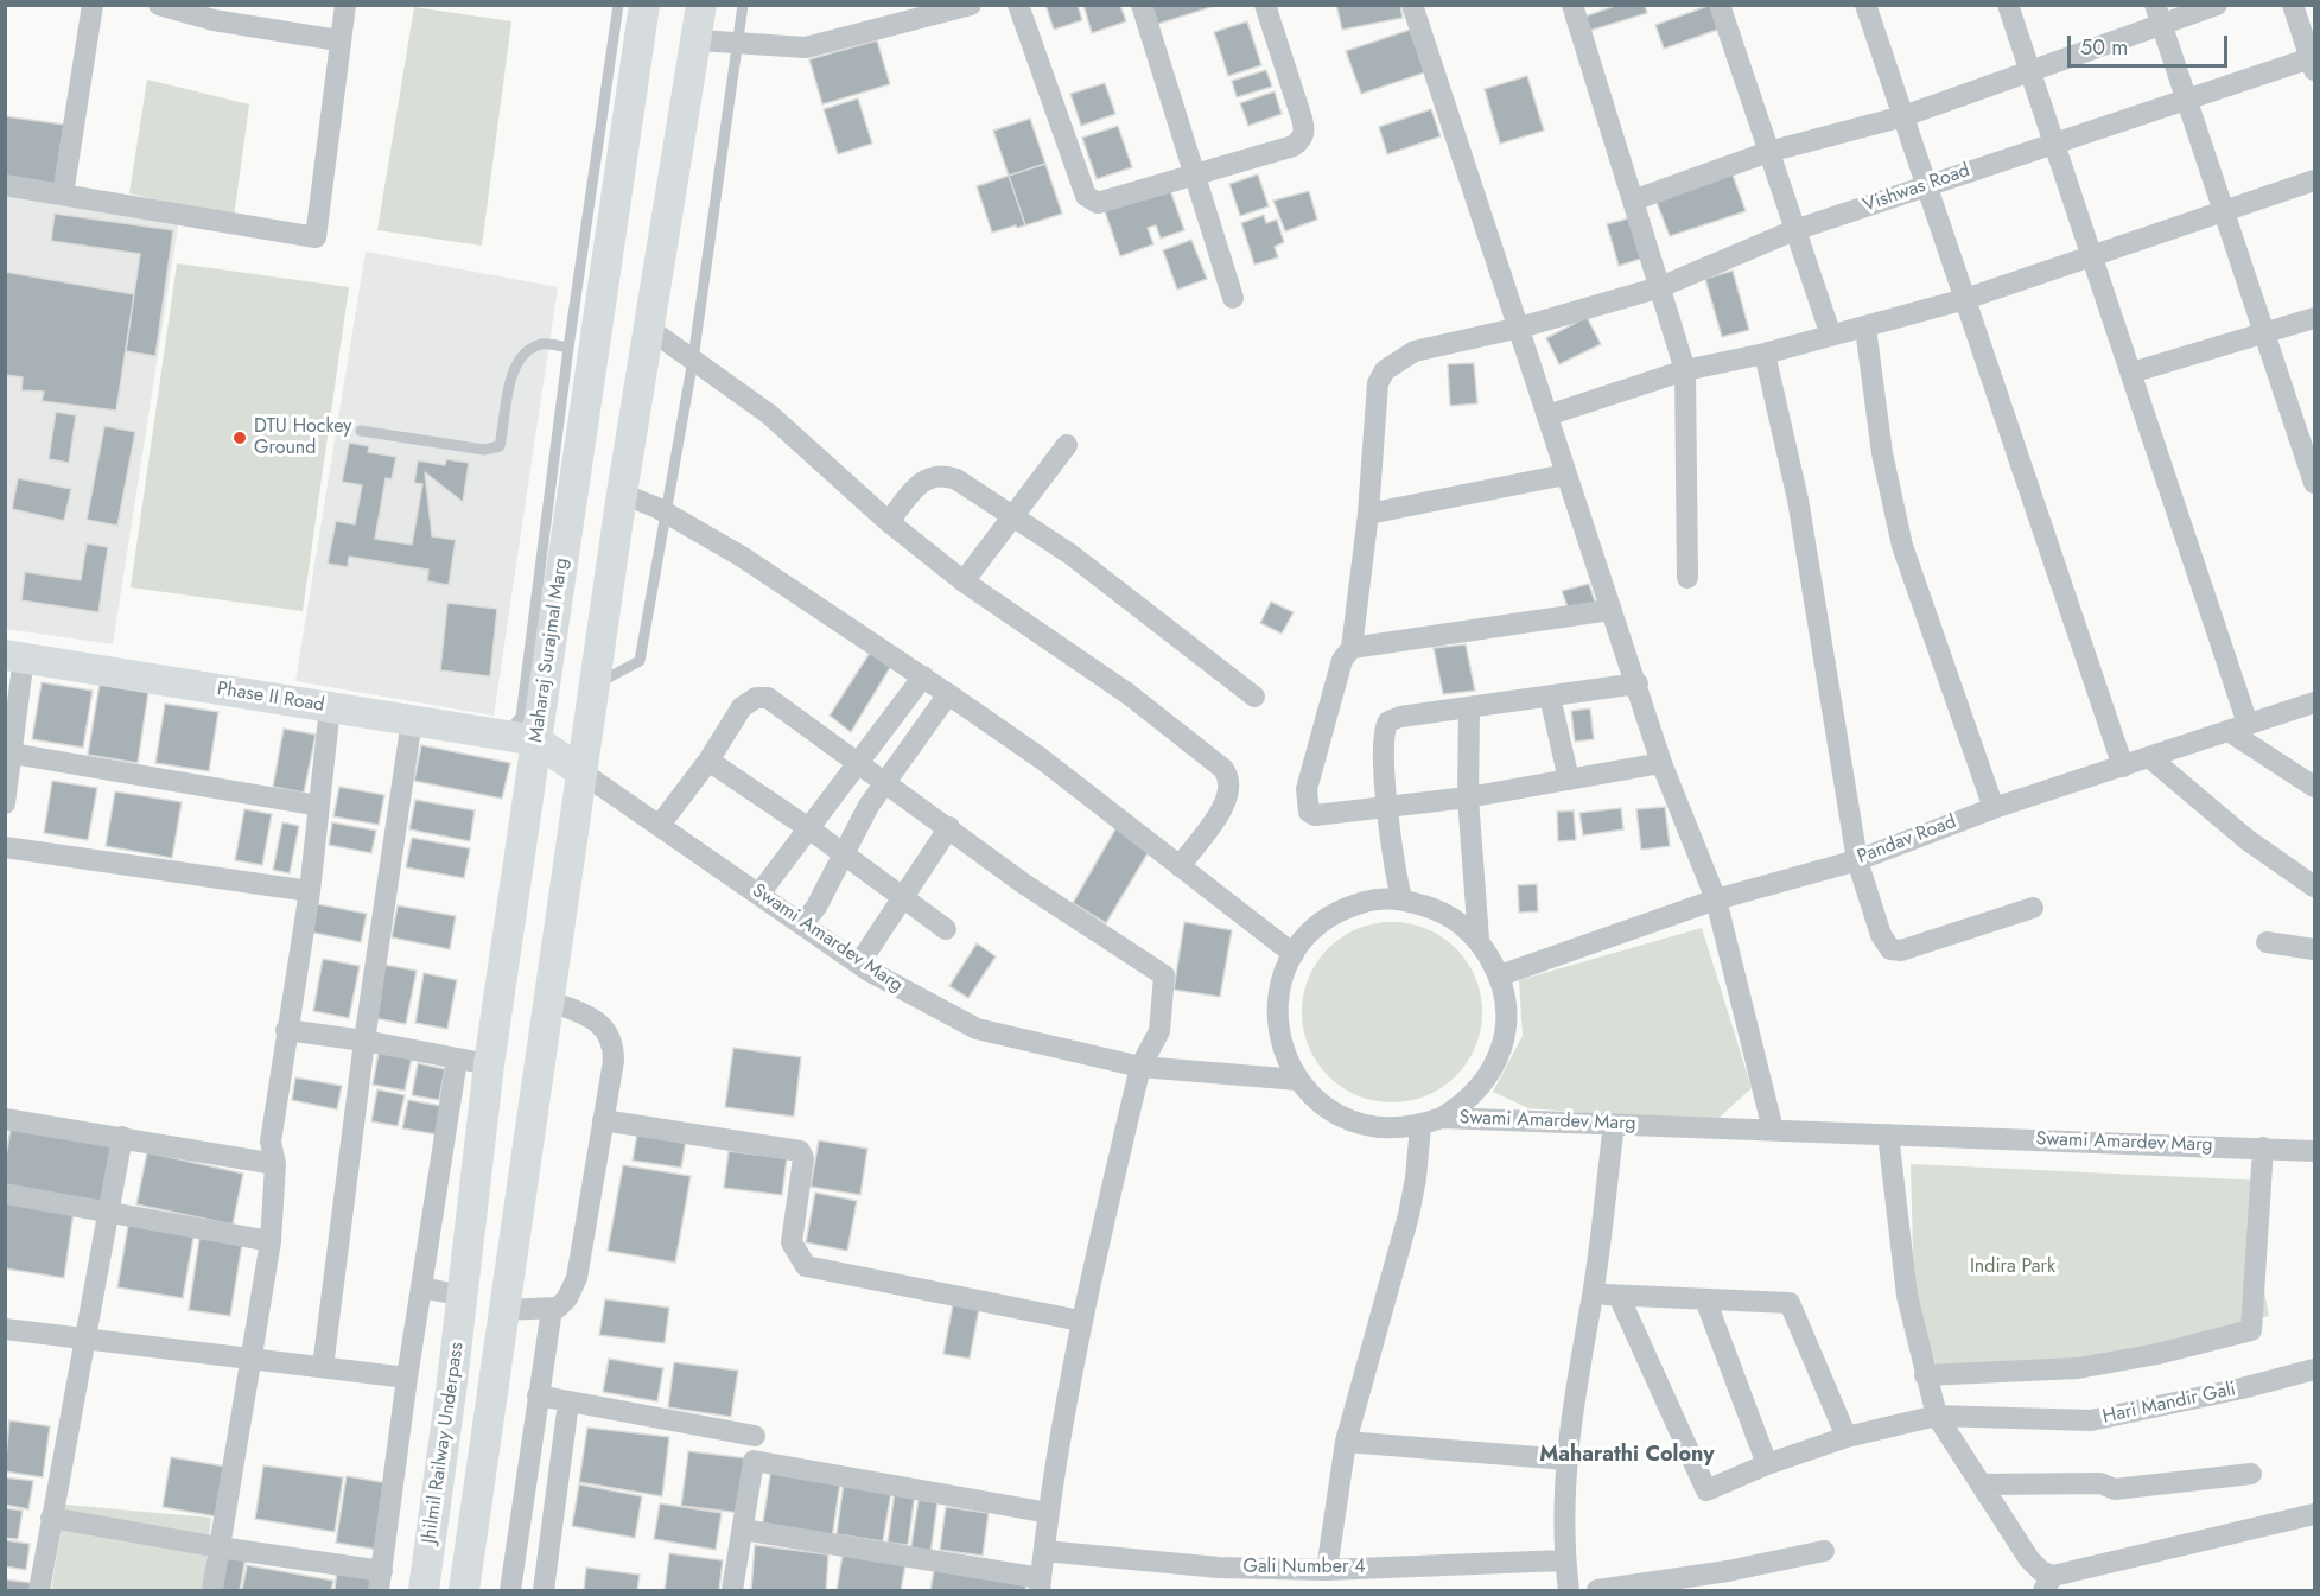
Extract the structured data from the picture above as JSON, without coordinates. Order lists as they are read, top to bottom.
{
  "streets": {
    "main road": ["Maharaj Surajmal Marg", "Phase II Road", "Jhilmil Railway Underpass"],
    "street": [
      "Vishwas Road",
      "Pandav Road",
      "Swami Amardev Marg",
      "Hari Mandir Gali",
      "Gali Number 4"
    ]
  },
  "crossings": [
    ["Maharaj Surajmal Marg", "Phase II Road"],
    ["Maharaj Surajmal Marg", "Jhilmil Railway Underpass"],
    ["Pandav Road", "Swami Amardev Marg"],
    ["Swami Amardev Marg", "Jhilmil Railway Underpass"]
  ],
  "districts": ["Maharathi Colony"],
  "parks": ["Indira Park"],
  "places": ["DTU Hockey Ground"],
  "scale_bar": "50 m"
}
